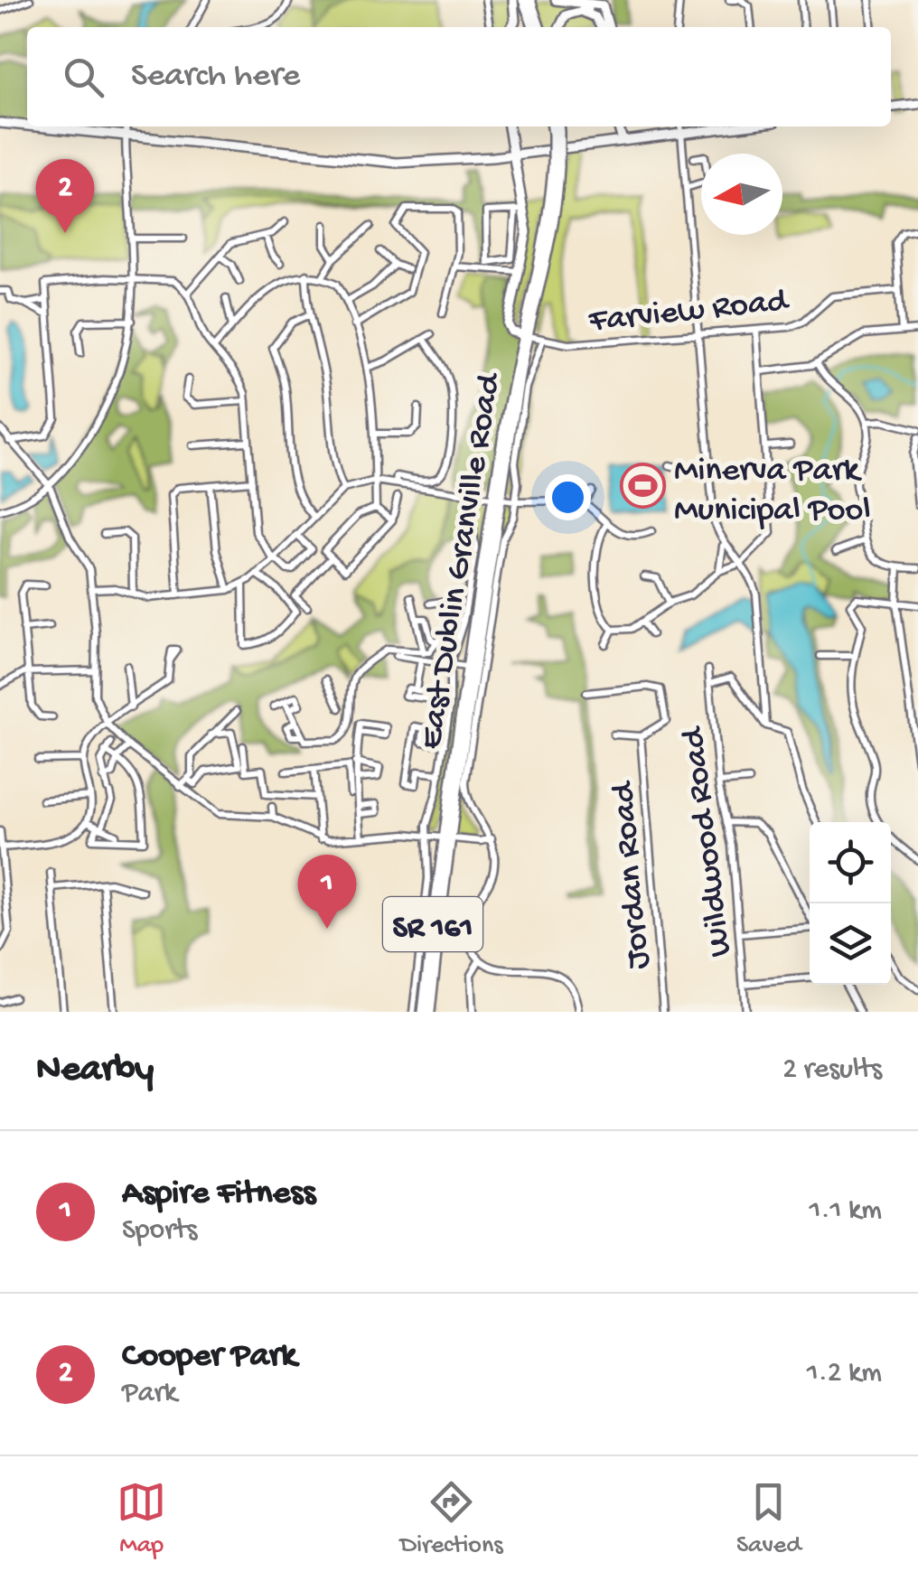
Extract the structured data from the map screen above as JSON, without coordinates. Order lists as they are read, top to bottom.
{
  "streets": {
    "main road": ["East Dublin Granville Road", "SR 161"],
    "street": ["Farview Road", "Wildwood Road", "Jordan Road"]
  },
  "crossings": [
    ["Farview Road", "East Dublin Granville Road"],
    ["East Dublin Granville Road", "SR 161"]
  ],
  "places": {
    "sports": ["Minerva Park Municipal Pool"]
  },
  "north": "left",
  "page": {
    "search": "Search here",
    "pins": ["2", "1"],
    "heading": ["Nearby", "2 results"],
    "list": [
      {
        "mark": "1",
        "name": "Aspire Fitness",
        "note": "Sports",
        "value": "1.1 km"
      },
      {
        "mark": "2",
        "name": "Cooper Park",
        "note": "Park",
        "value": "1.2 km"
      }
    ],
    "nav": ["Map", "Directions", "Saved"]
  }
}
